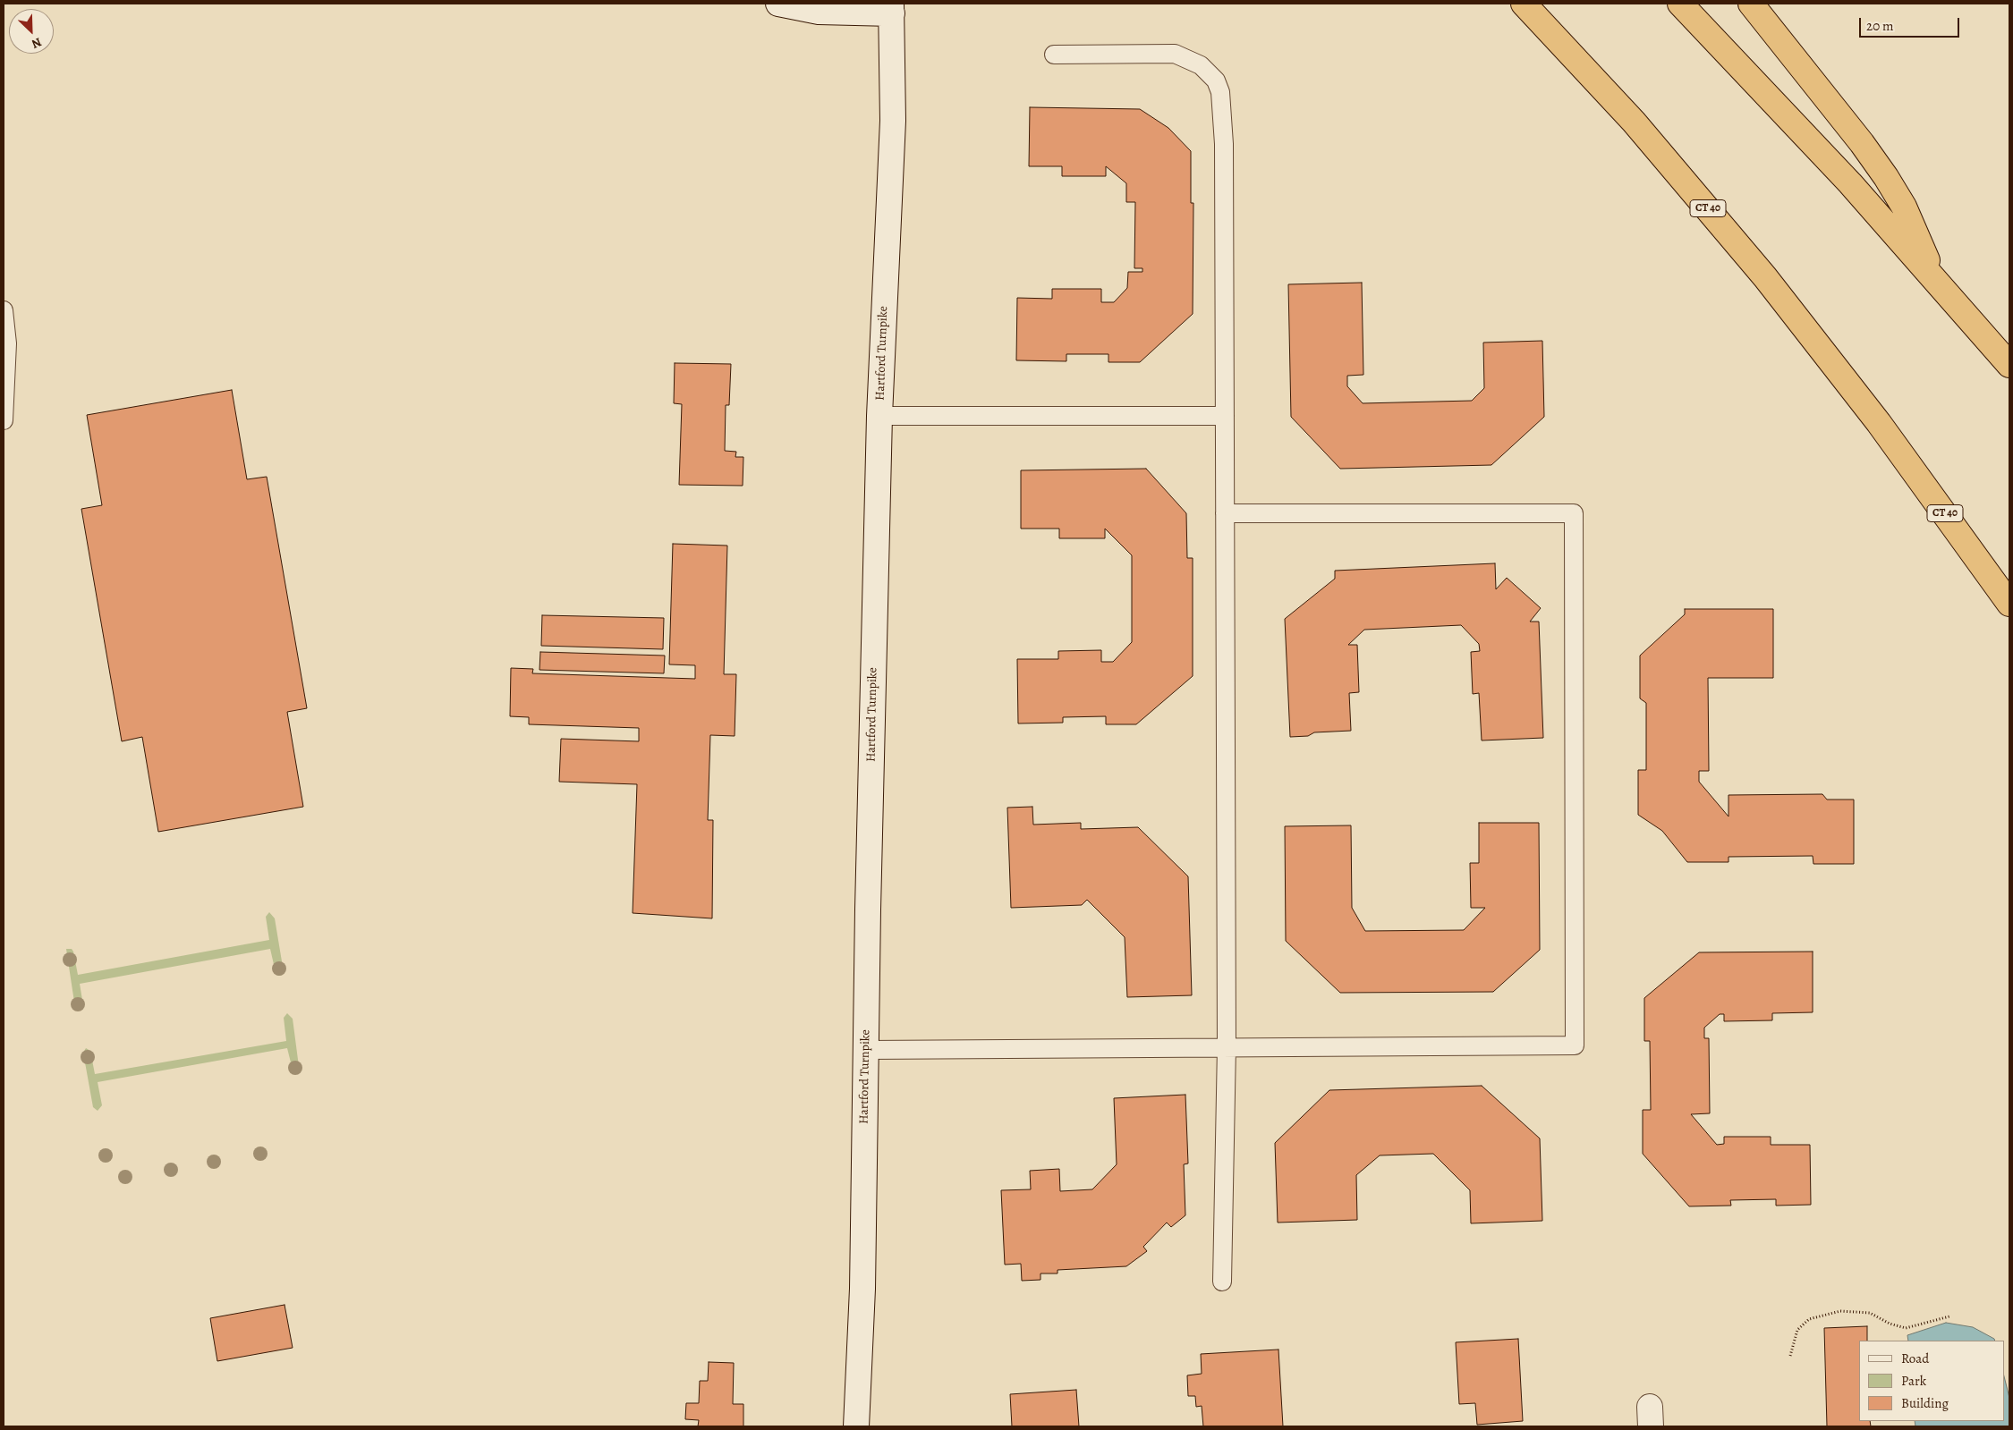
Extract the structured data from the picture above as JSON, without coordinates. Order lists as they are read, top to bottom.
{
  "streets": {
    "highway": ["CT 40"],
    "main road": ["Hartford Turnpike"]
  },
  "legend": ["Road", "Park", "Building"],
  "scale_bar": "20 m",
  "north": "bottom right"
}
